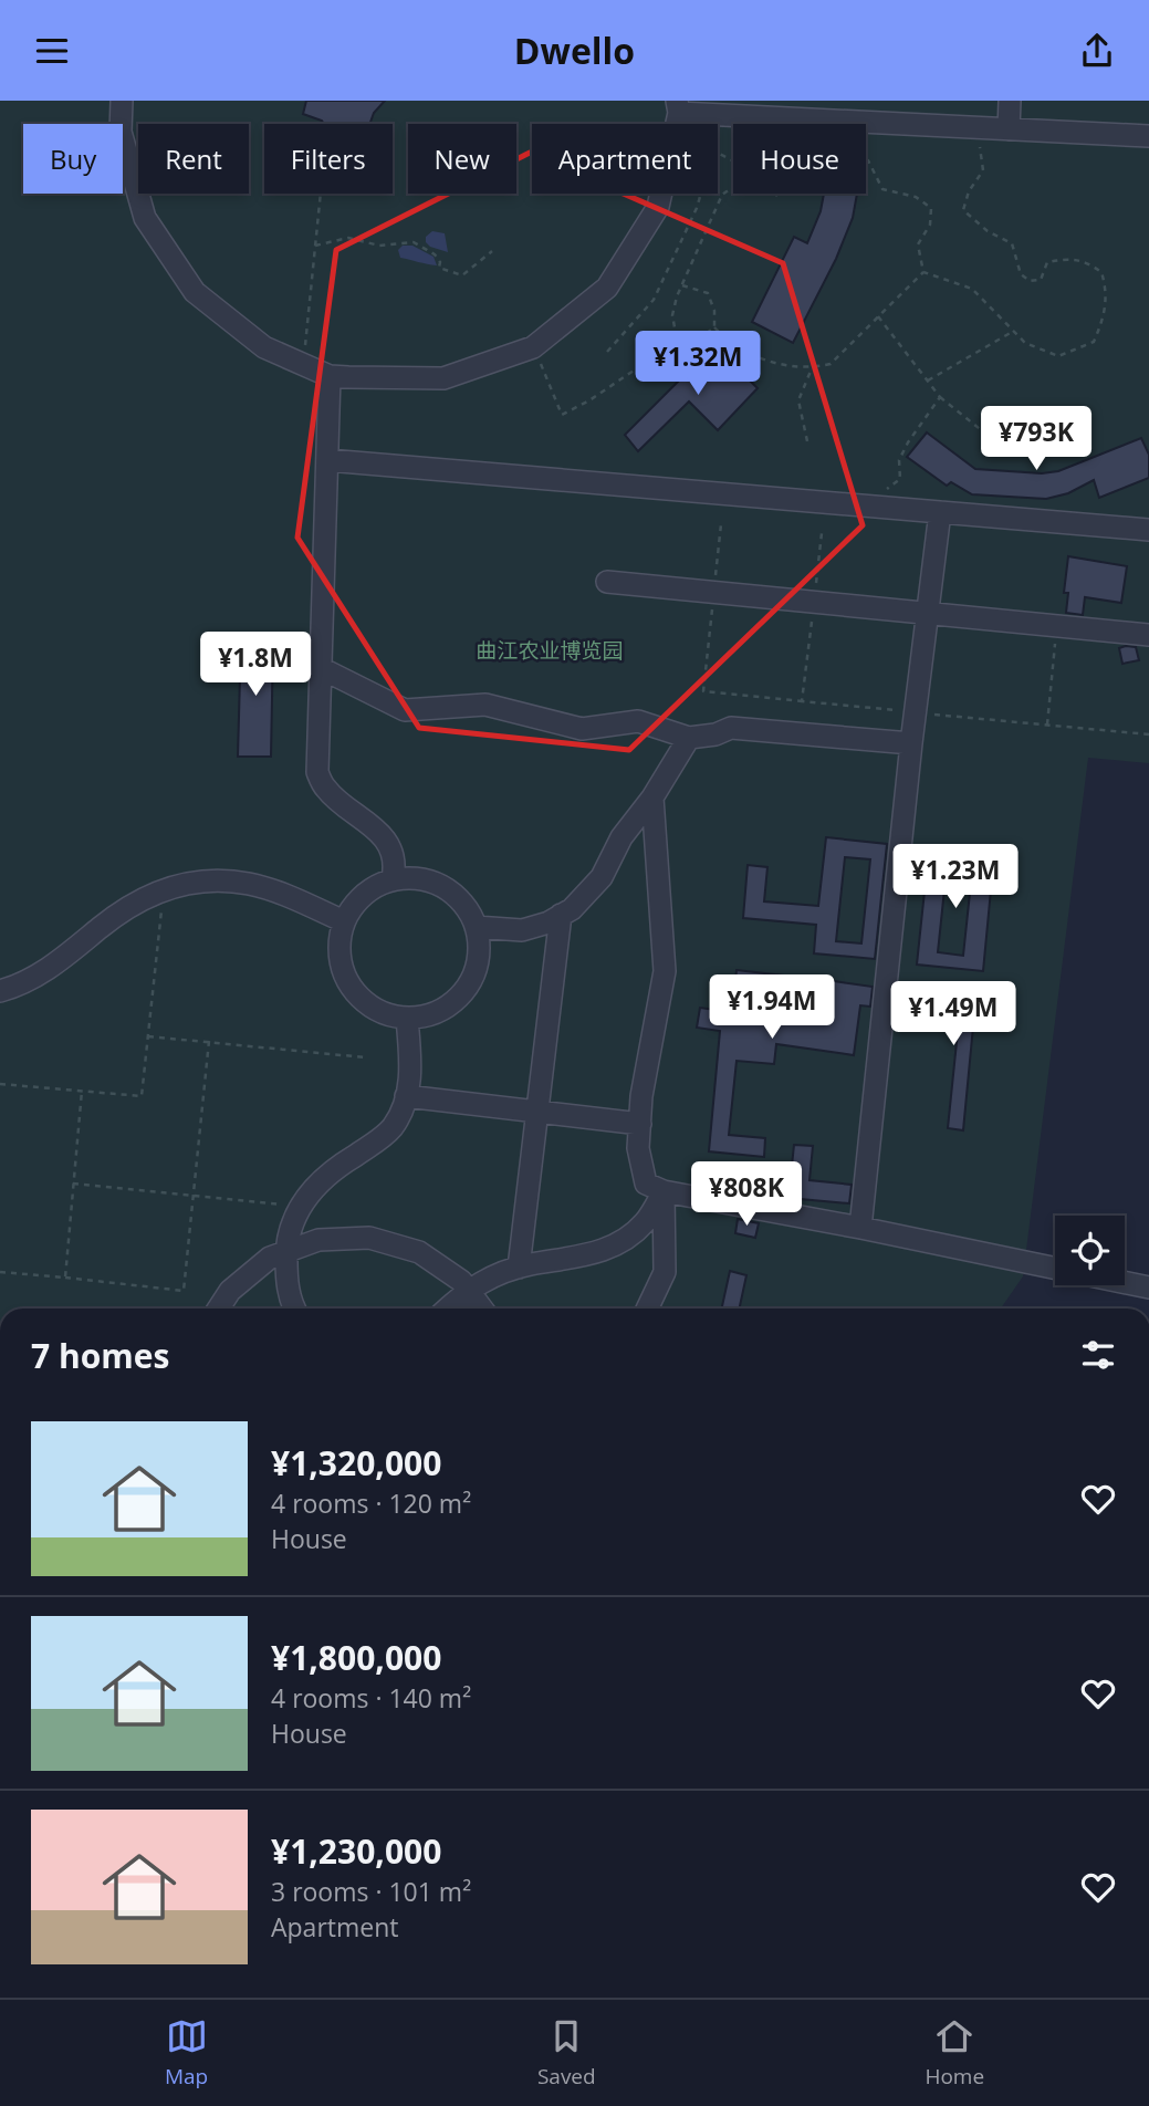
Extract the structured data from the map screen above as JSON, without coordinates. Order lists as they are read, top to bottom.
{
  "parks": ["曲江农业博览园"],
  "page": {
    "header": "Dwello",
    "chip": [
      "Buy",
      "Rent",
      "Filters",
      "New",
      "Apartment",
      "House"
    ],
    "price": [
      "¥1.32M",
      "¥793K",
      "¥1.8M",
      "¥1.23M",
      "¥1.94M",
      "¥1.49M",
      "¥808K"
    ],
    "heading": "7 homes",
    "list": [
      {
        "name": "¥1,320,000",
        "note": "4 rooms · 120 m² · House"
      },
      {
        "name": "¥1,800,000",
        "note": "4 rooms · 140 m² · House"
      },
      {
        "name": "¥1,230,000",
        "note": "3 rooms · 101 m² · Apartment"
      }
    ],
    "tabs": ["Map", "Saved", "Home"]
  }
}
